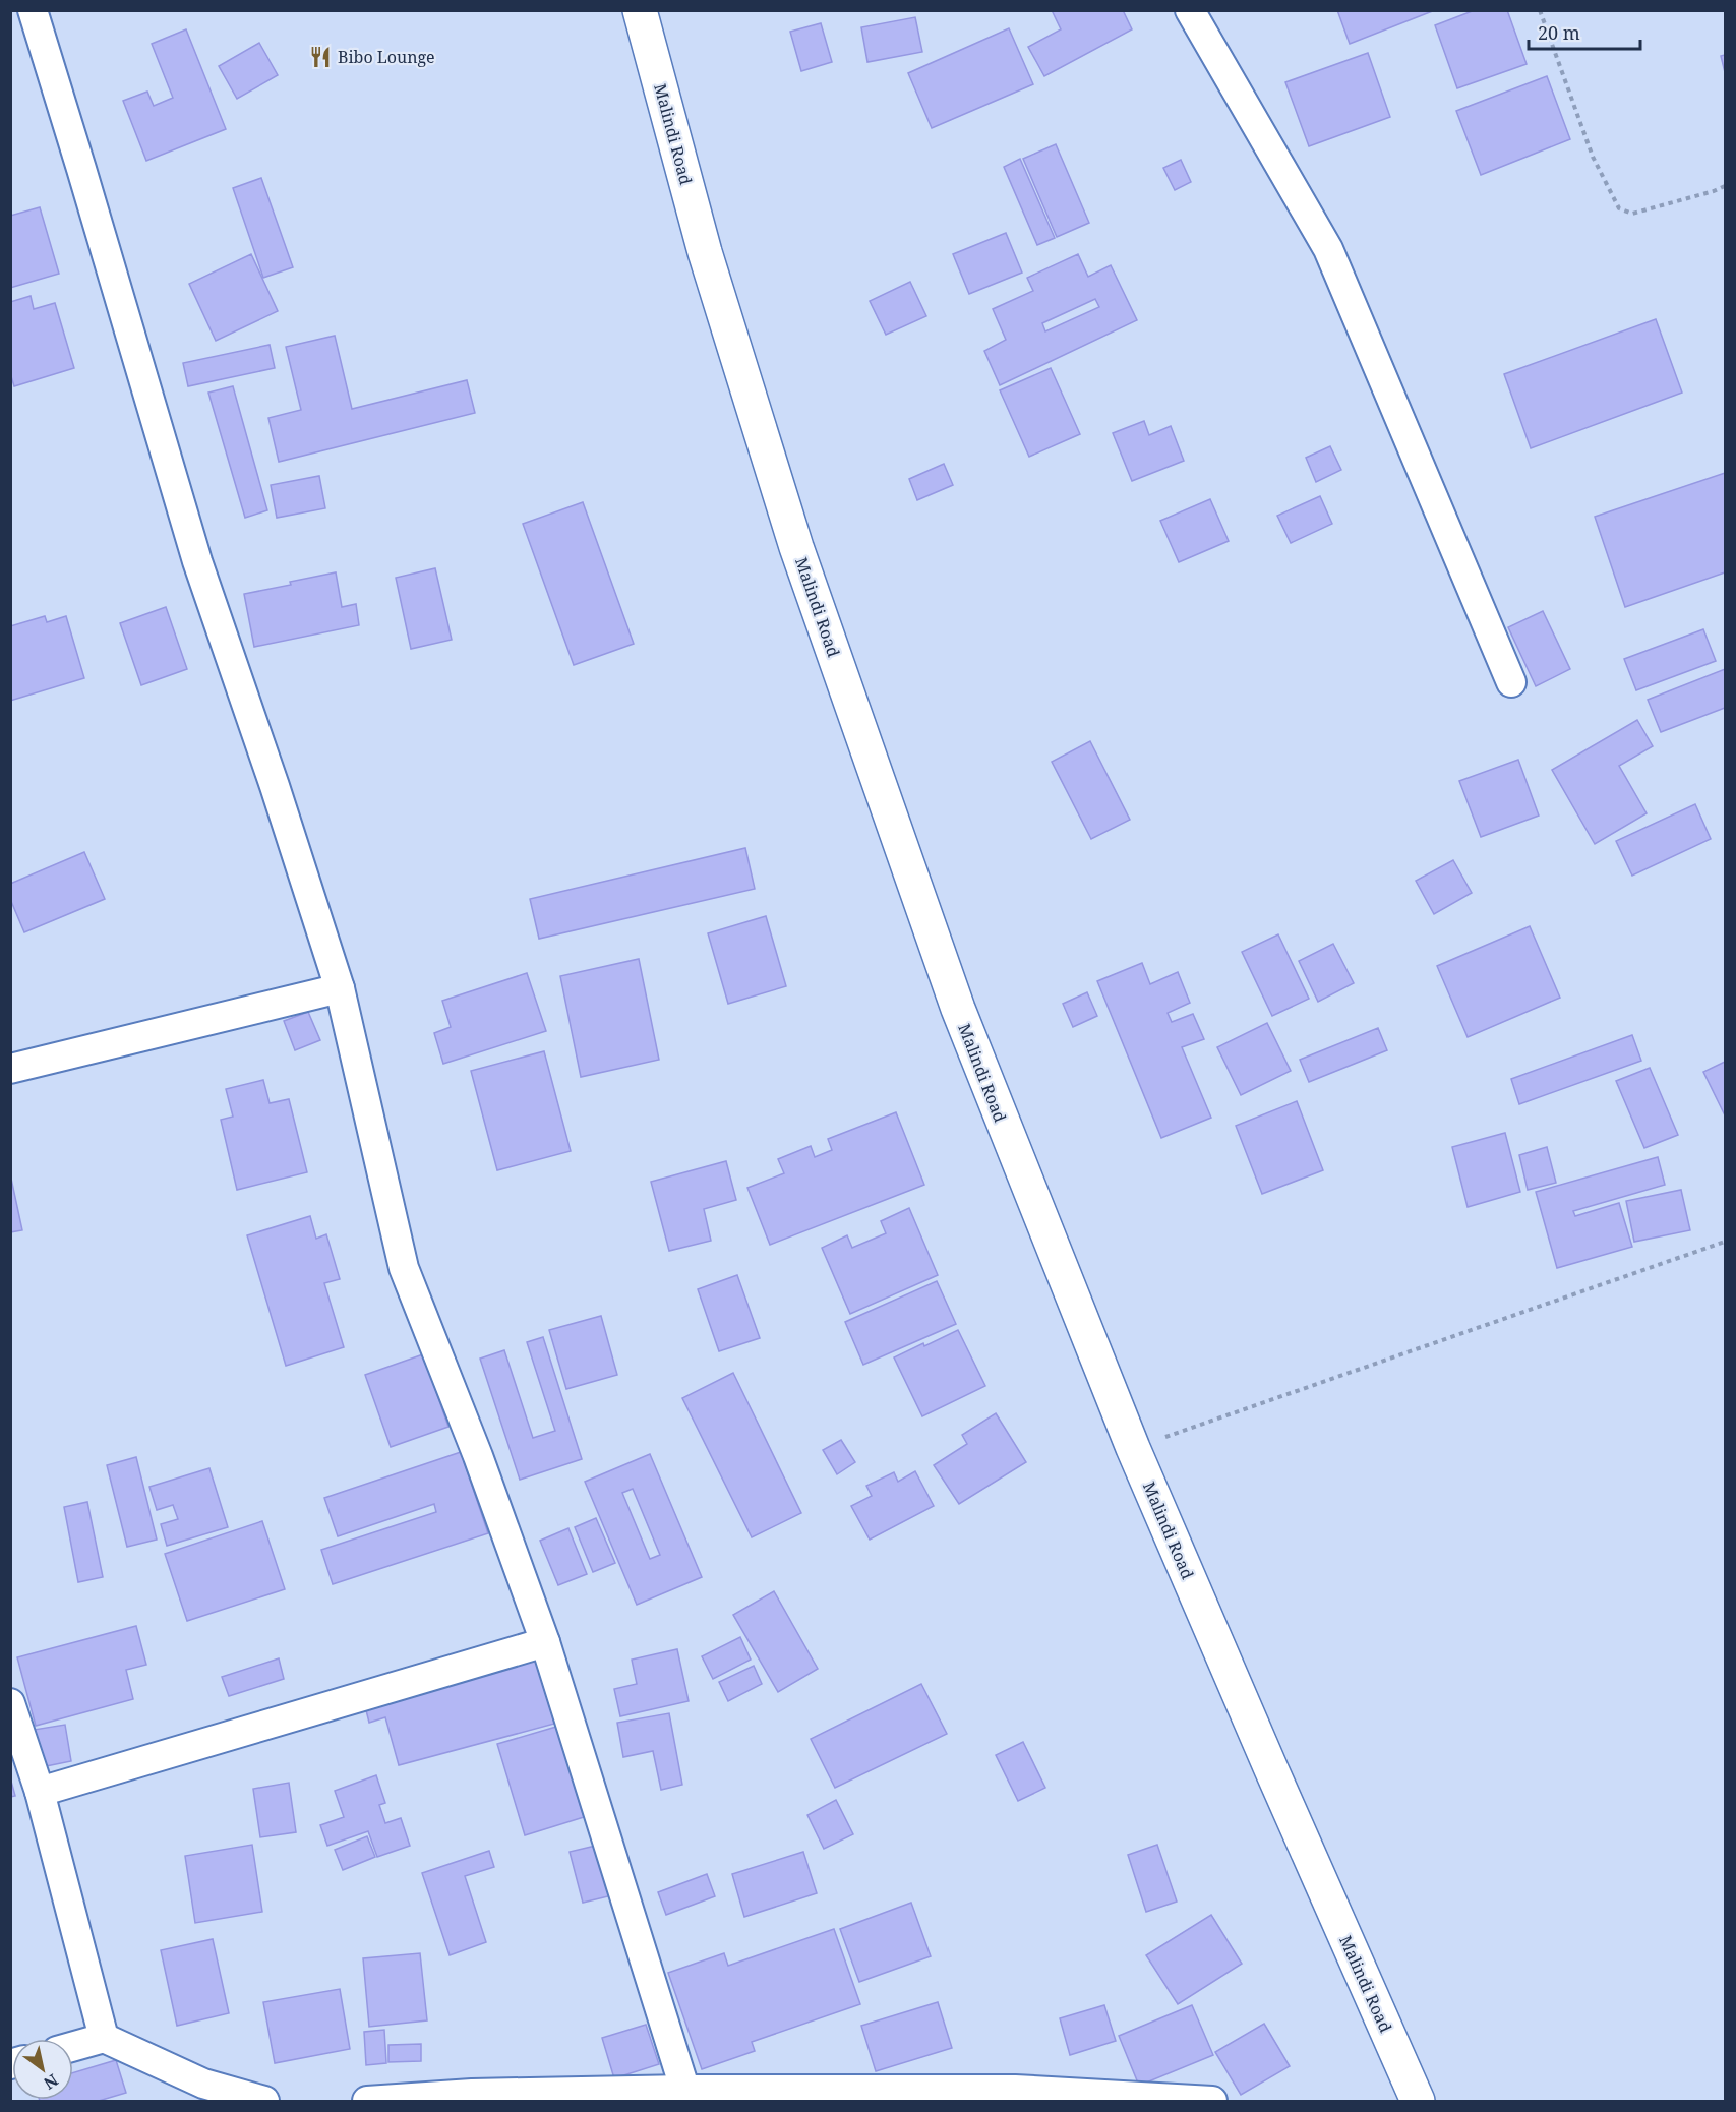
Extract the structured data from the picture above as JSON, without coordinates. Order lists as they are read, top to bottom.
{
  "streets": {
    "highway": ["Malindi Road"]
  },
  "places": {
    "restaurant": ["Bibo Lounge"]
  },
  "scale_bar": "20 m",
  "north": "bottom right"
}
